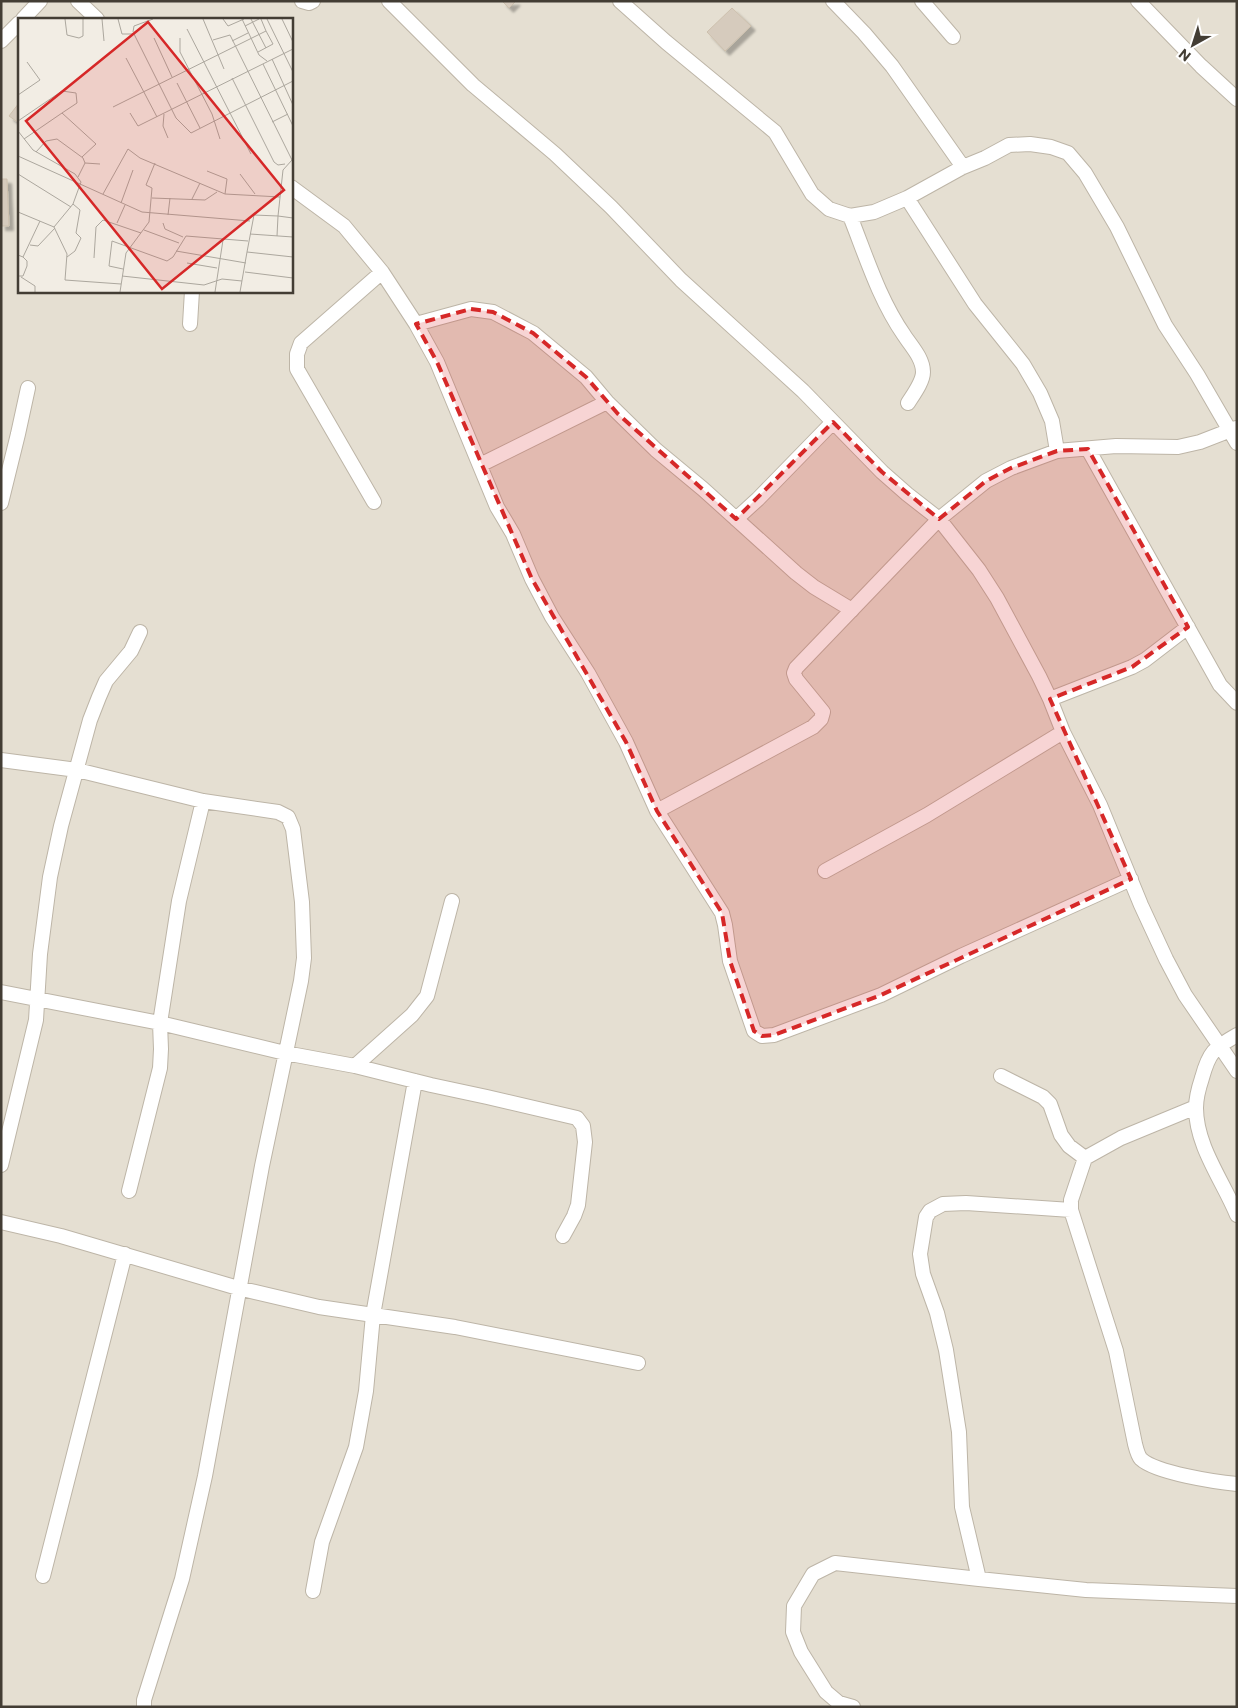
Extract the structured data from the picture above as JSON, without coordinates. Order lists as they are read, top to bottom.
{
  "north": "bottom left"
}
